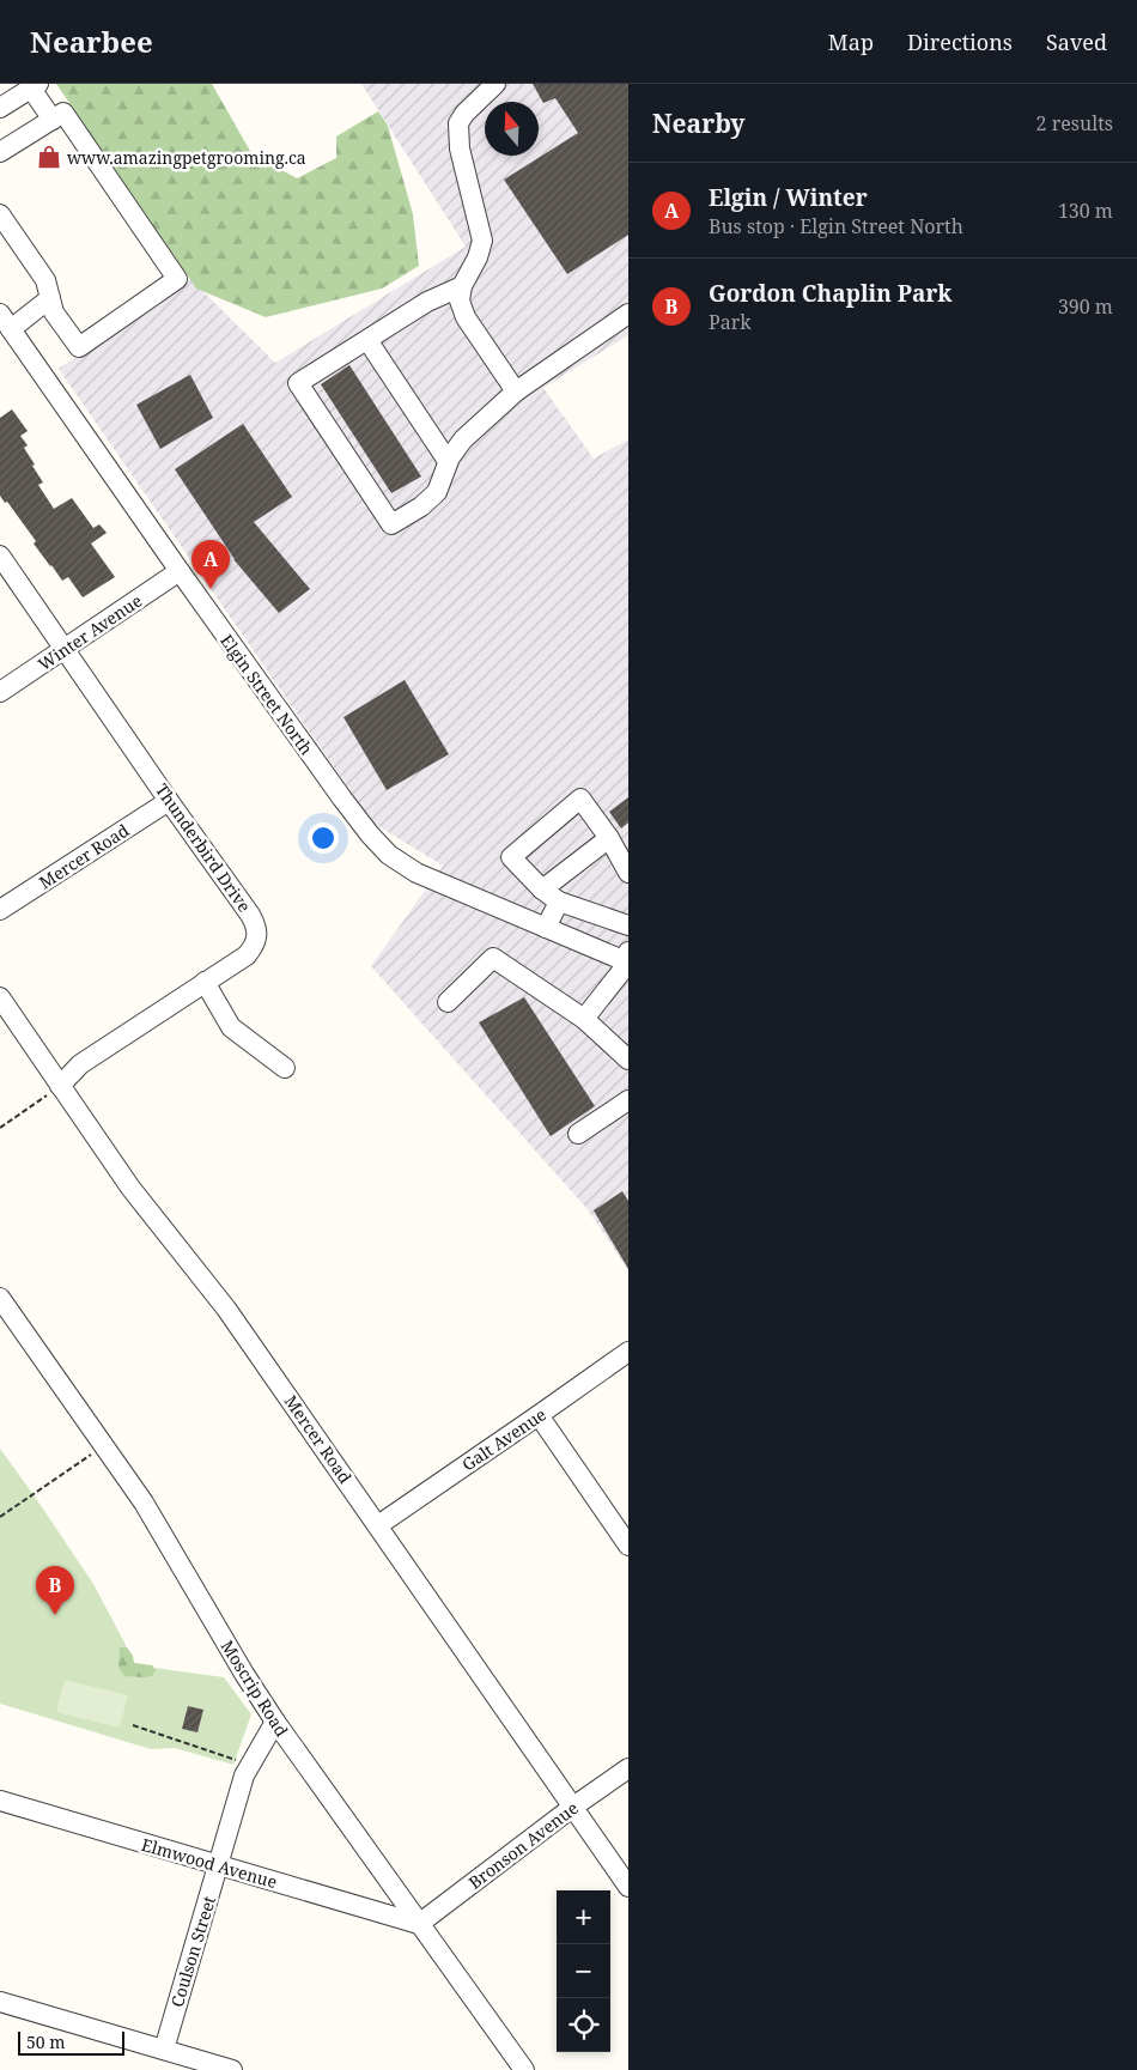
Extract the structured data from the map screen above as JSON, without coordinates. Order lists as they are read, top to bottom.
{
  "streets": {
    "street": [
      "Winter Avenue",
      "Elgin Street North",
      "Thunderbird Drive",
      "Mercer Road",
      "Galt Avenue",
      "Moscrip Road",
      "Bronson Avenue",
      "Elmwood Avenue",
      "Coulson Street"
    ]
  },
  "crossings": [
    ["Winter Avenue", "Elgin Street North"],
    ["Winter Avenue", "Thunderbird Drive"],
    ["Thunderbird Drive", "Mercer Road"],
    ["Mercer Road", "Galt Avenue"],
    ["Mercer Road", "Bronson Avenue"],
    ["Moscrip Road", "Bronson Avenue"],
    ["Moscrip Road", "Elmwood Avenue"],
    ["Moscrip Road", "Coulson Street"],
    ["Bronson Avenue", "Elmwood Avenue"],
    ["Elmwood Avenue", "Coulson Street"]
  ],
  "places": {
    "shop": ["www.amazingpetgrooming.ca"]
  },
  "scale_bar": "50 m",
  "north": "top",
  "page": {
    "header": "Nearbee",
    "nav": ["Map", "Directions", "Saved"],
    "heading": ["Nearby", "2 results"],
    "list": [
      {
        "mark": "A",
        "name": "Elgin / Winter",
        "note": "Bus stop · Elgin Street North",
        "value": "130 m"
      },
      {
        "mark": "B",
        "name": "Gordon Chaplin Park",
        "note": "Park",
        "value": "390 m"
      }
    ],
    "pins": ["A", "B"],
    "map_buttons": ["+", "−"],
    "scale": "50 m"
  }
}
